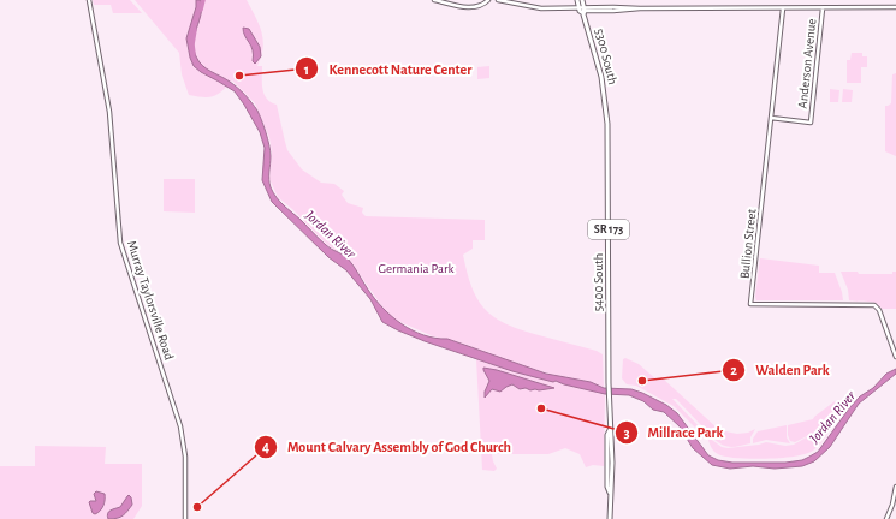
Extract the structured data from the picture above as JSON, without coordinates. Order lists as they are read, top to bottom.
{
  "streets": {
    "main road": ["5300 South", "SR 173", "5400 South"],
    "street": ["Anderson Avenue", "Bullion Street", "Murray Taylorsville Road"]
  },
  "crossings": [
    ["5300 South", "5400 South"],
    ["Anderson Avenue", "Bullion Street"]
  ],
  "water": ["Jordan River"],
  "parks": ["Germania Park"],
  "places": [
    "Kennecott Nature Center",
    "Walden Park",
    "Millrace Park",
    "Mount Calvary Assembly of God Church"
  ]
}
